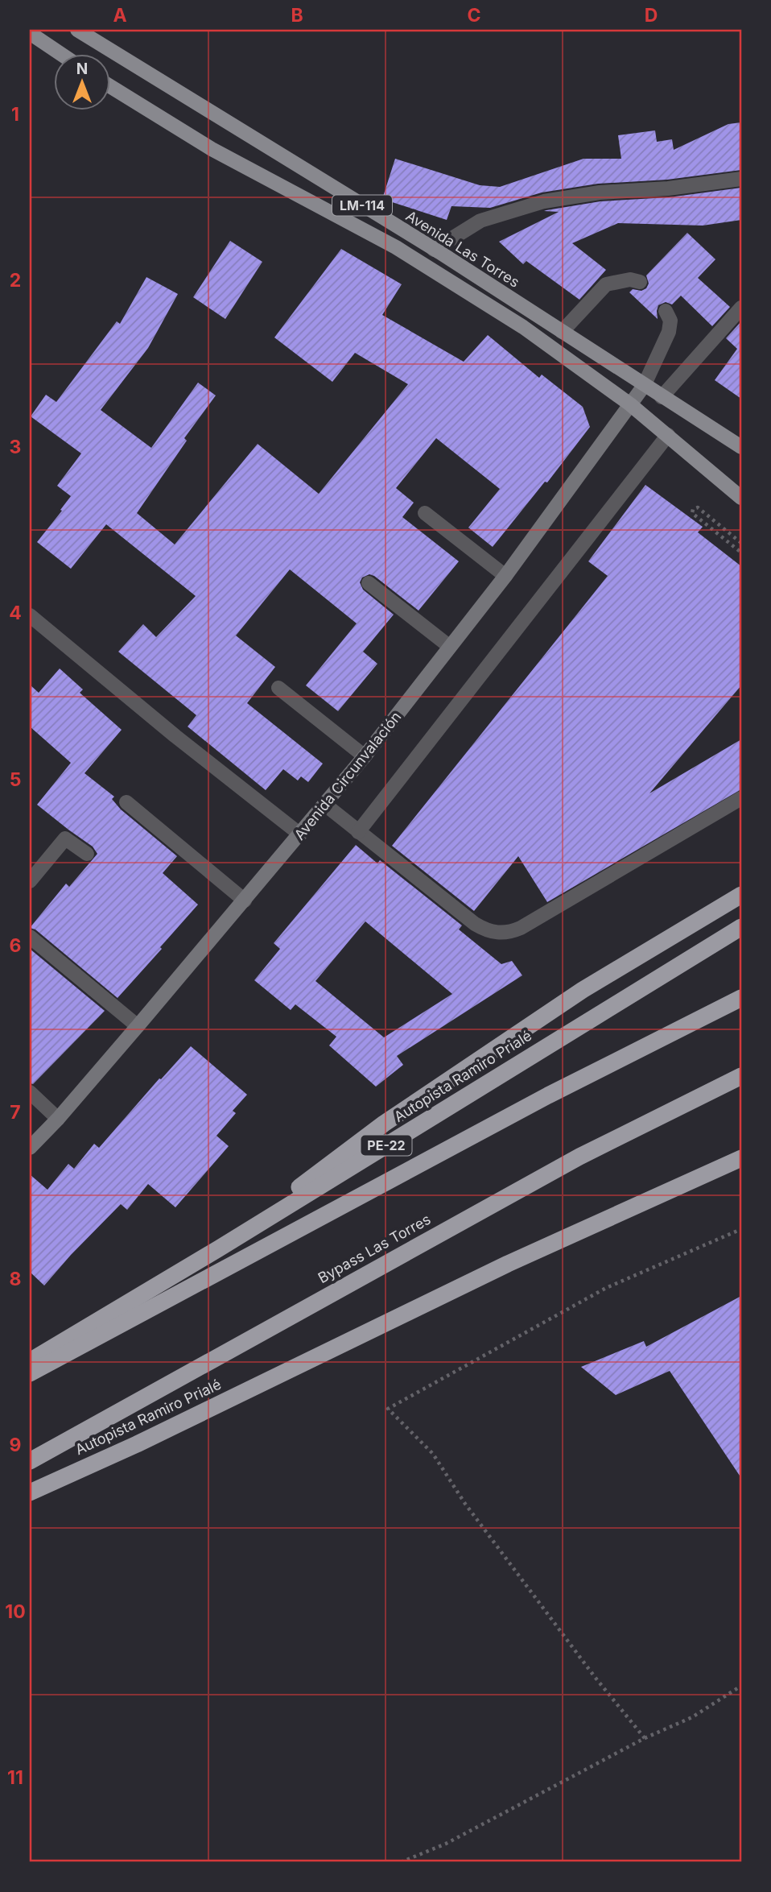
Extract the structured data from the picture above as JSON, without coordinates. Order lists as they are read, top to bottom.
{
  "streets": {
    "highway": ["Autopista Ramiro Prialé", "PE-22", "Bypass Las Torres"],
    "main road": ["LM-114", "Avenida Las Torres"],
    "street": ["Avenida Circunvalación"]
  },
  "crossings": [
    ["LM-114", "Avenida Circunvalación"],
    ["Avenida Las Torres", "Avenida Circunvalación"]
  ],
  "north": "top",
  "grid": {
    "columns": [
      "A",
      "B",
      "C",
      "D"
    ],
    "rows": [
      "1",
      "2",
      "3",
      "4",
      "5",
      "6",
      "7",
      "8",
      "9",
      "10",
      "11"
    ]
  }
}
